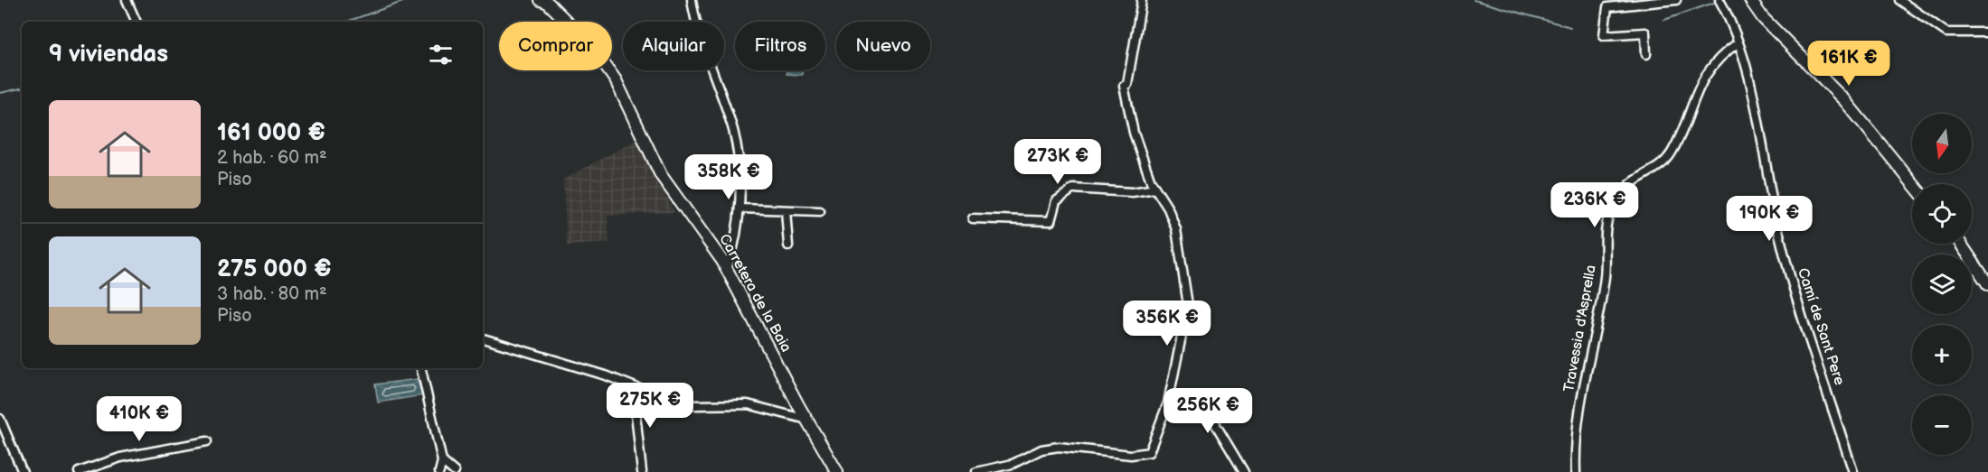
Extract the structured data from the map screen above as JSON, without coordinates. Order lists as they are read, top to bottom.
{
  "streets": {
    "main road": ["Carretera de la Baia"],
    "street": ["Camí de Sant Pere", "Travessia d'Asprella"]
  },
  "crossings": [
    ["Camí de Sant Pere", "Travessia d'Asprella"]
  ],
  "north": "bottom",
  "page": {
    "chip": [
      "Comprar",
      "Alquilar",
      "Filtros",
      "Nuevo"
    ],
    "heading": "9 viviendas",
    "price": [
      "161K €",
      "273K €",
      "358K €",
      "236K €",
      "190K €",
      "356K €",
      "275K €",
      "256K €",
      "410K €"
    ],
    "list": [
      {
        "name": "161 000 €",
        "note": "2 hab. · 60 m² · Piso"
      },
      {
        "name": "275 000 €",
        "note": "3 hab. · 80 m² · Piso"
      }
    ],
    "map_buttons": ["+", "−"]
  }
}
